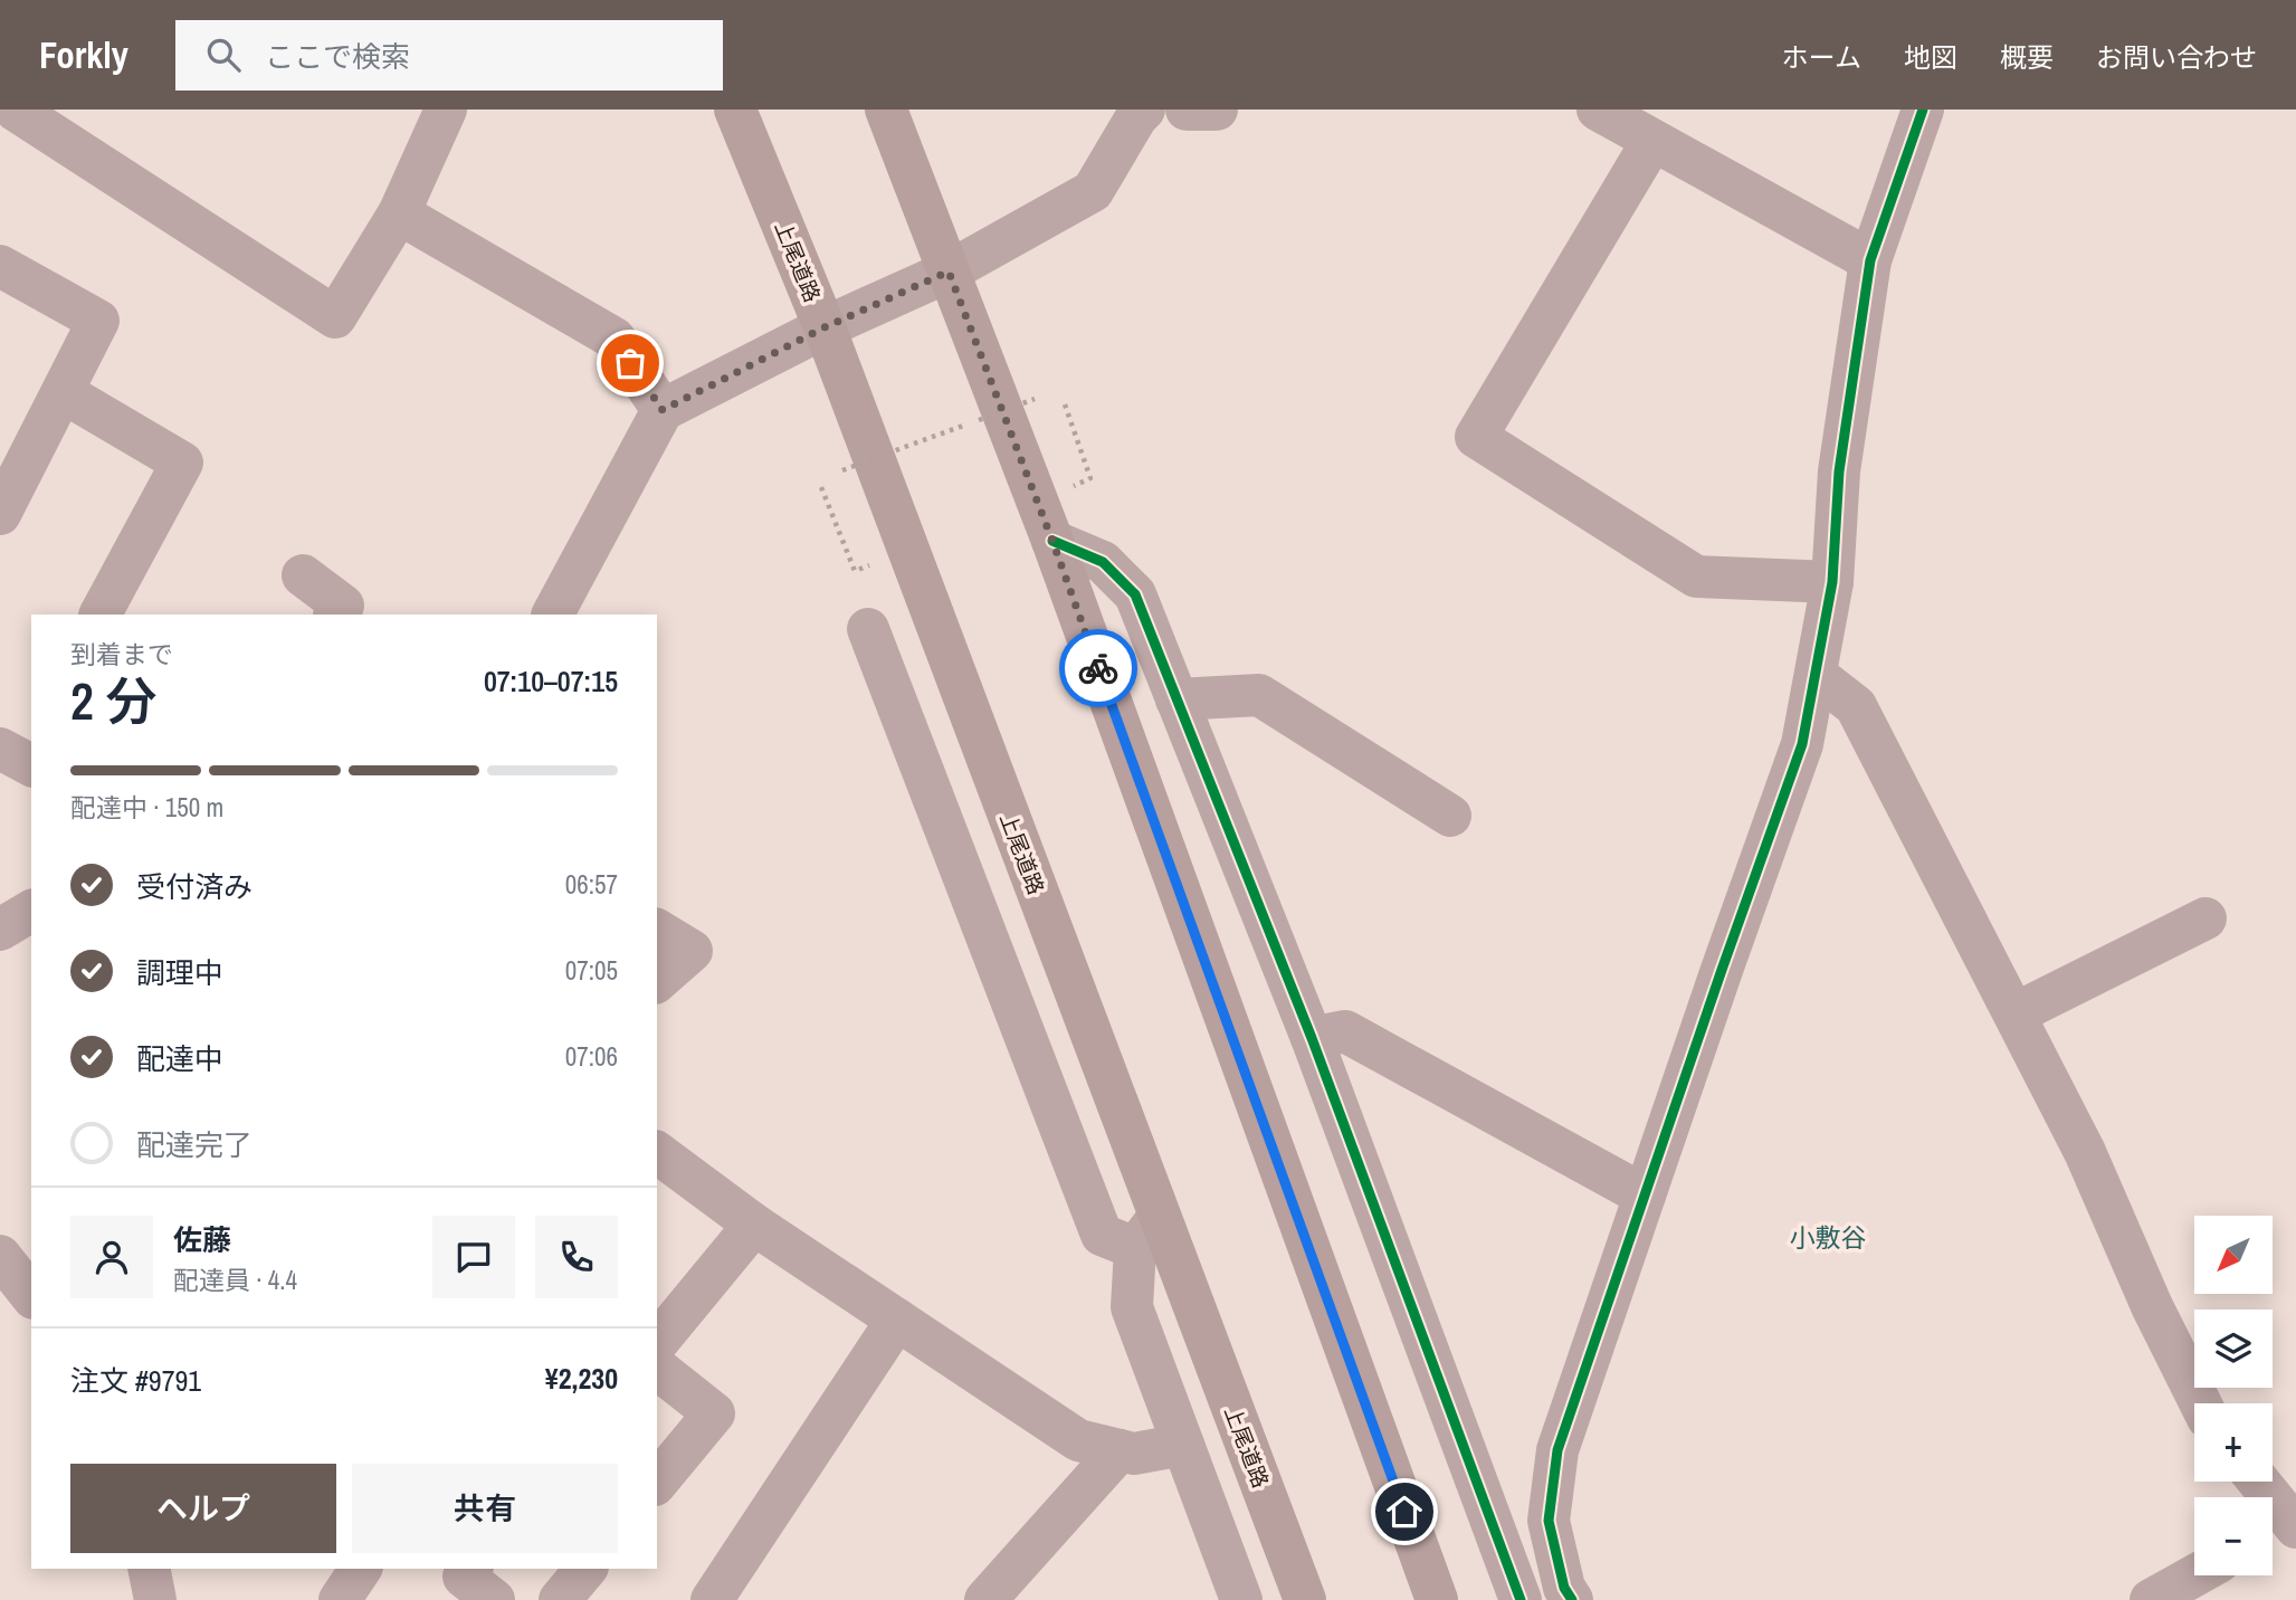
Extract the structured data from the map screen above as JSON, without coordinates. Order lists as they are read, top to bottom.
{
  "streets": {
    "highway": ["上尾道路"]
  },
  "districts": ["小敷谷"],
  "north": "bottom left",
  "page": {
    "header": "Forkly",
    "search": "ここで検索",
    "nav": [
      "ホーム",
      "地図",
      "概要",
      "お問い合わせ"
    ],
    "heading": ["2 分", "到着まで", "07:10–07:15"],
    "panel": [
      "佐藤",
      "配達員 · 4.4",
      "注文 #9791",
      "¥2,230"
    ],
    "bar": "配達中 · 150 m",
    "list": [
      ["受付済み", "06:57"],
      ["調理中", "07:05"],
      ["配達中", "07:06"],
      "配達完了"
    ],
    "map_buttons": ["+", "−"],
    "buttons": ["ヘルプ", "共有"]
  }
}
